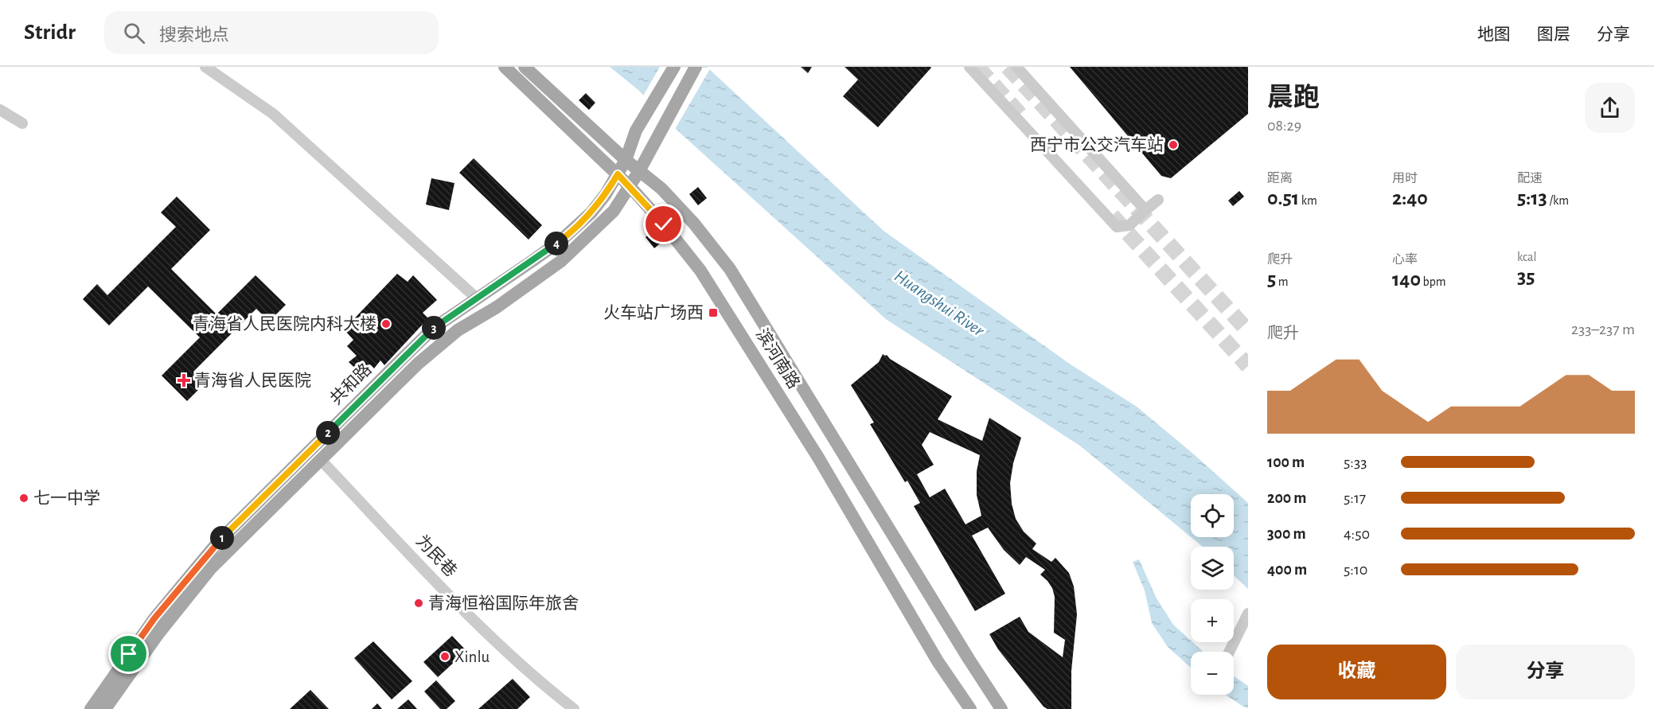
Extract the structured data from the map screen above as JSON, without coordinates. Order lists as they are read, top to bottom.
{
  "streets": {
    "main road": ["滨河南路", "共和路"],
    "street": ["为民巷"]
  },
  "crossings": [
    ["滨河南路", "共和路"],
    ["共和路", "为民巷"]
  ],
  "water": ["Huangshui River"],
  "places": {
    "other": [
      "西宁市公交汽车站",
      "青海省人民医院内科大楼",
      "七一中学",
      "青海恒裕国际年旅舍",
      "Xinlu"
    ],
    "transit": ["火车站广场西"],
    "health": ["青海省人民医院"]
  },
  "page": {
    "header": "Stridr",
    "search": "搜索地点",
    "nav": ["地图", "图层", "分享"],
    "heading": ["晨跑", "08:29"],
    "stats": [
      ["距离", "0.51 km"],
      ["用时", "2:40"],
      ["配速", "5:13 /km"],
      ["爬升", "5 m"],
      ["心率", "140 bpm"],
      ["kcal", "35"]
    ],
    "pins": [
      "4",
      "3",
      "2",
      "1"
    ],
    "chart": ["爬升", "233–237 m"],
    "list": [
      {
        "name": "100 m",
        "note": "5:33"
      },
      {
        "name": "200 m",
        "note": "5:17"
      },
      {
        "name": "300 m",
        "note": "4:50"
      },
      {
        "name": "400 m",
        "note": "5:10"
      }
    ],
    "map_buttons": ["+", "−"],
    "buttons": ["收藏", "分享"]
  }
}
